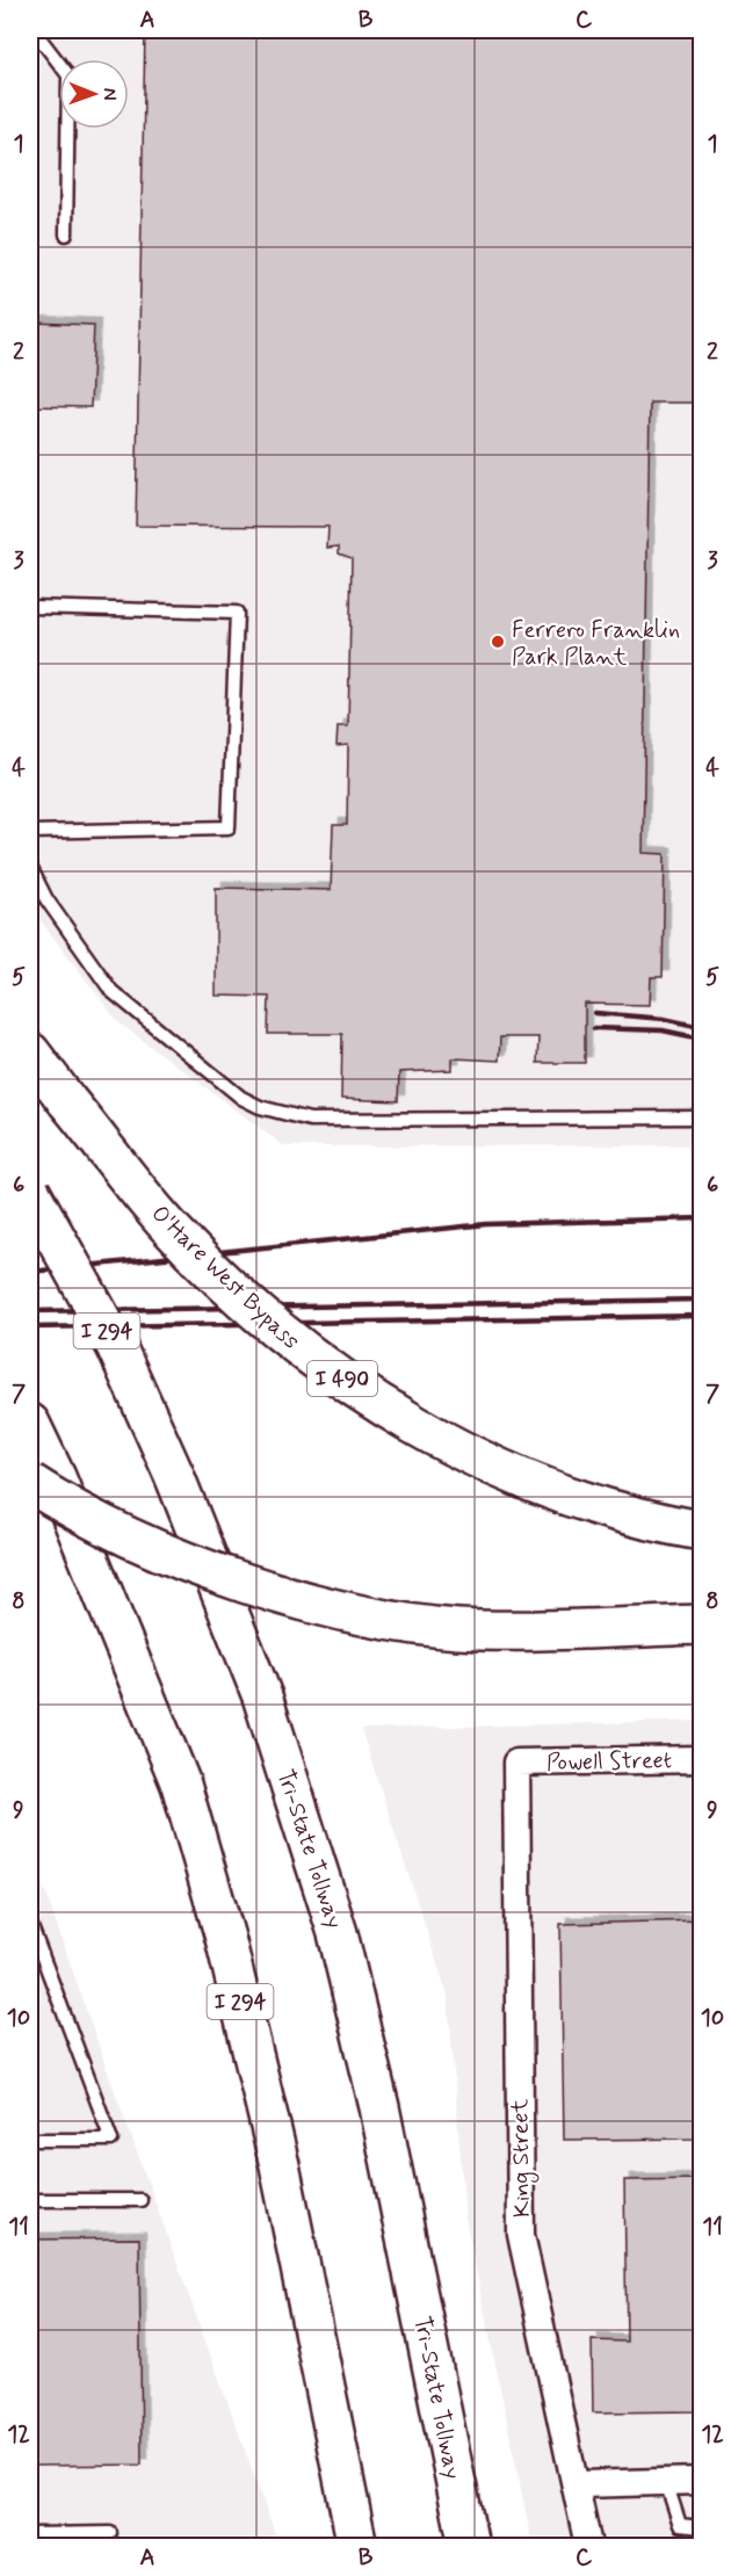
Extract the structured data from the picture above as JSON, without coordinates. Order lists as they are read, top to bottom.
{
  "streets": {
    "highway": [
      "O'Hare West Bypass",
      "I 294",
      "I 490",
      "Tri-State Tollway"
    ],
    "street": ["Powell Street", "King Street"]
  },
  "crossings": [
    ["Powell Street", "King Street"]
  ],
  "places": ["Ferrero Franklin Park Plant"],
  "north": "right",
  "grid": {
    "columns": ["A", "B", "C"],
    "rows": [
      "1",
      "2",
      "3",
      "4",
      "5",
      "6",
      "7",
      "8",
      "9",
      "10",
      "11",
      "12"
    ]
  }
}
